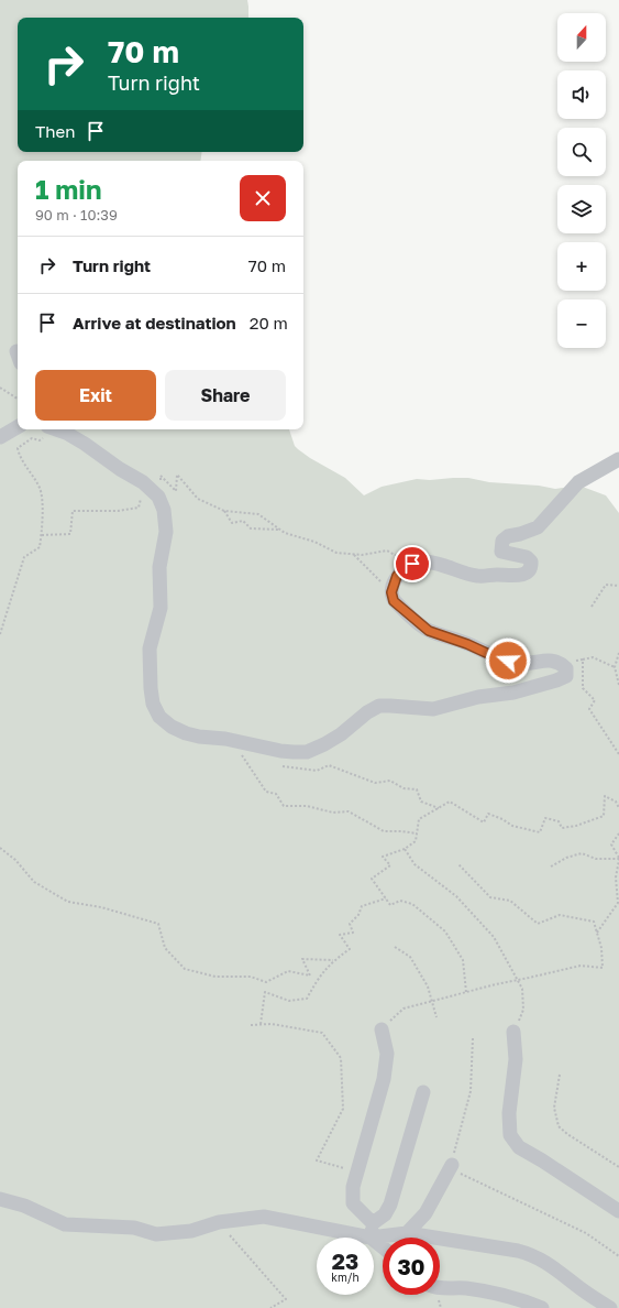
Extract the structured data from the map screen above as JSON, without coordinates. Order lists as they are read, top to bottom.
{
  "north": "top",
  "page": {
    "map_buttons": ["+", "−"],
    "turn": ["70 m", "Turn right"],
    "then": "Then",
    "heading": ["1 min", "90 m · 10:39"],
    "list": [
      {
        "name": "Turn right",
        "value": "70 m"
      },
      {
        "name": "Arrive at destination",
        "value": "20 m"
      }
    ],
    "buttons": ["Exit", "Share"],
    "speed": "23 km/h",
    "limit": "30"
  }
}
